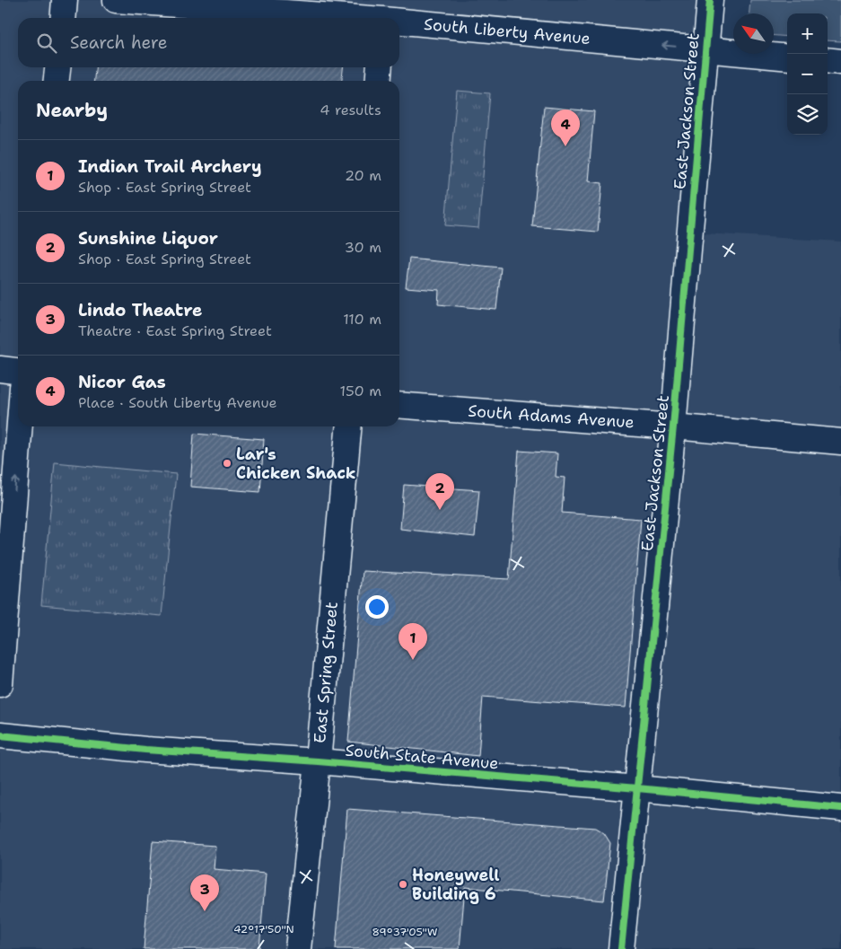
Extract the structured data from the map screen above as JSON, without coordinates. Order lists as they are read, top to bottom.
{
  "streets": {
    "street": [
      "South Liberty Avenue",
      "East Jackson Street",
      "South Adams Avenue",
      "East Spring Street",
      "South State Avenue"
    ]
  },
  "crossings": [
    ["South Liberty Avenue", "East Jackson Street"],
    ["East Jackson Street", "South Adams Avenue"],
    ["East Jackson Street", "South State Avenue"],
    ["East Spring Street", "South State Avenue"]
  ],
  "one_way": ["South Liberty Avenue"],
  "places": ["Lar's Chicken Shack", "Honeywell Building 6"],
  "north": "top left",
  "page": {
    "map_buttons": ["+", "−"],
    "search": "Search here",
    "heading": ["Nearby", "4 results"],
    "pins": [
      "4",
      "2",
      "1",
      "3"
    ],
    "list": [
      {
        "mark": "1",
        "name": "Indian Trail Archery",
        "note": "Shop · East Spring Street",
        "value": "20 m"
      },
      {
        "mark": "2",
        "name": "Sunshine Liquor",
        "note": "Shop · East Spring Street",
        "value": "30 m"
      },
      {
        "mark": "3",
        "name": "Lindo Theatre",
        "note": "Theatre · East Spring Street",
        "value": "110 m"
      },
      {
        "mark": "4",
        "name": "Nicor Gas",
        "note": "Place · South Liberty Avenue",
        "value": "150 m"
      }
    ]
  },
  "coordinates": ["42°17'50\"N", "89°37'05\"W"]
}
